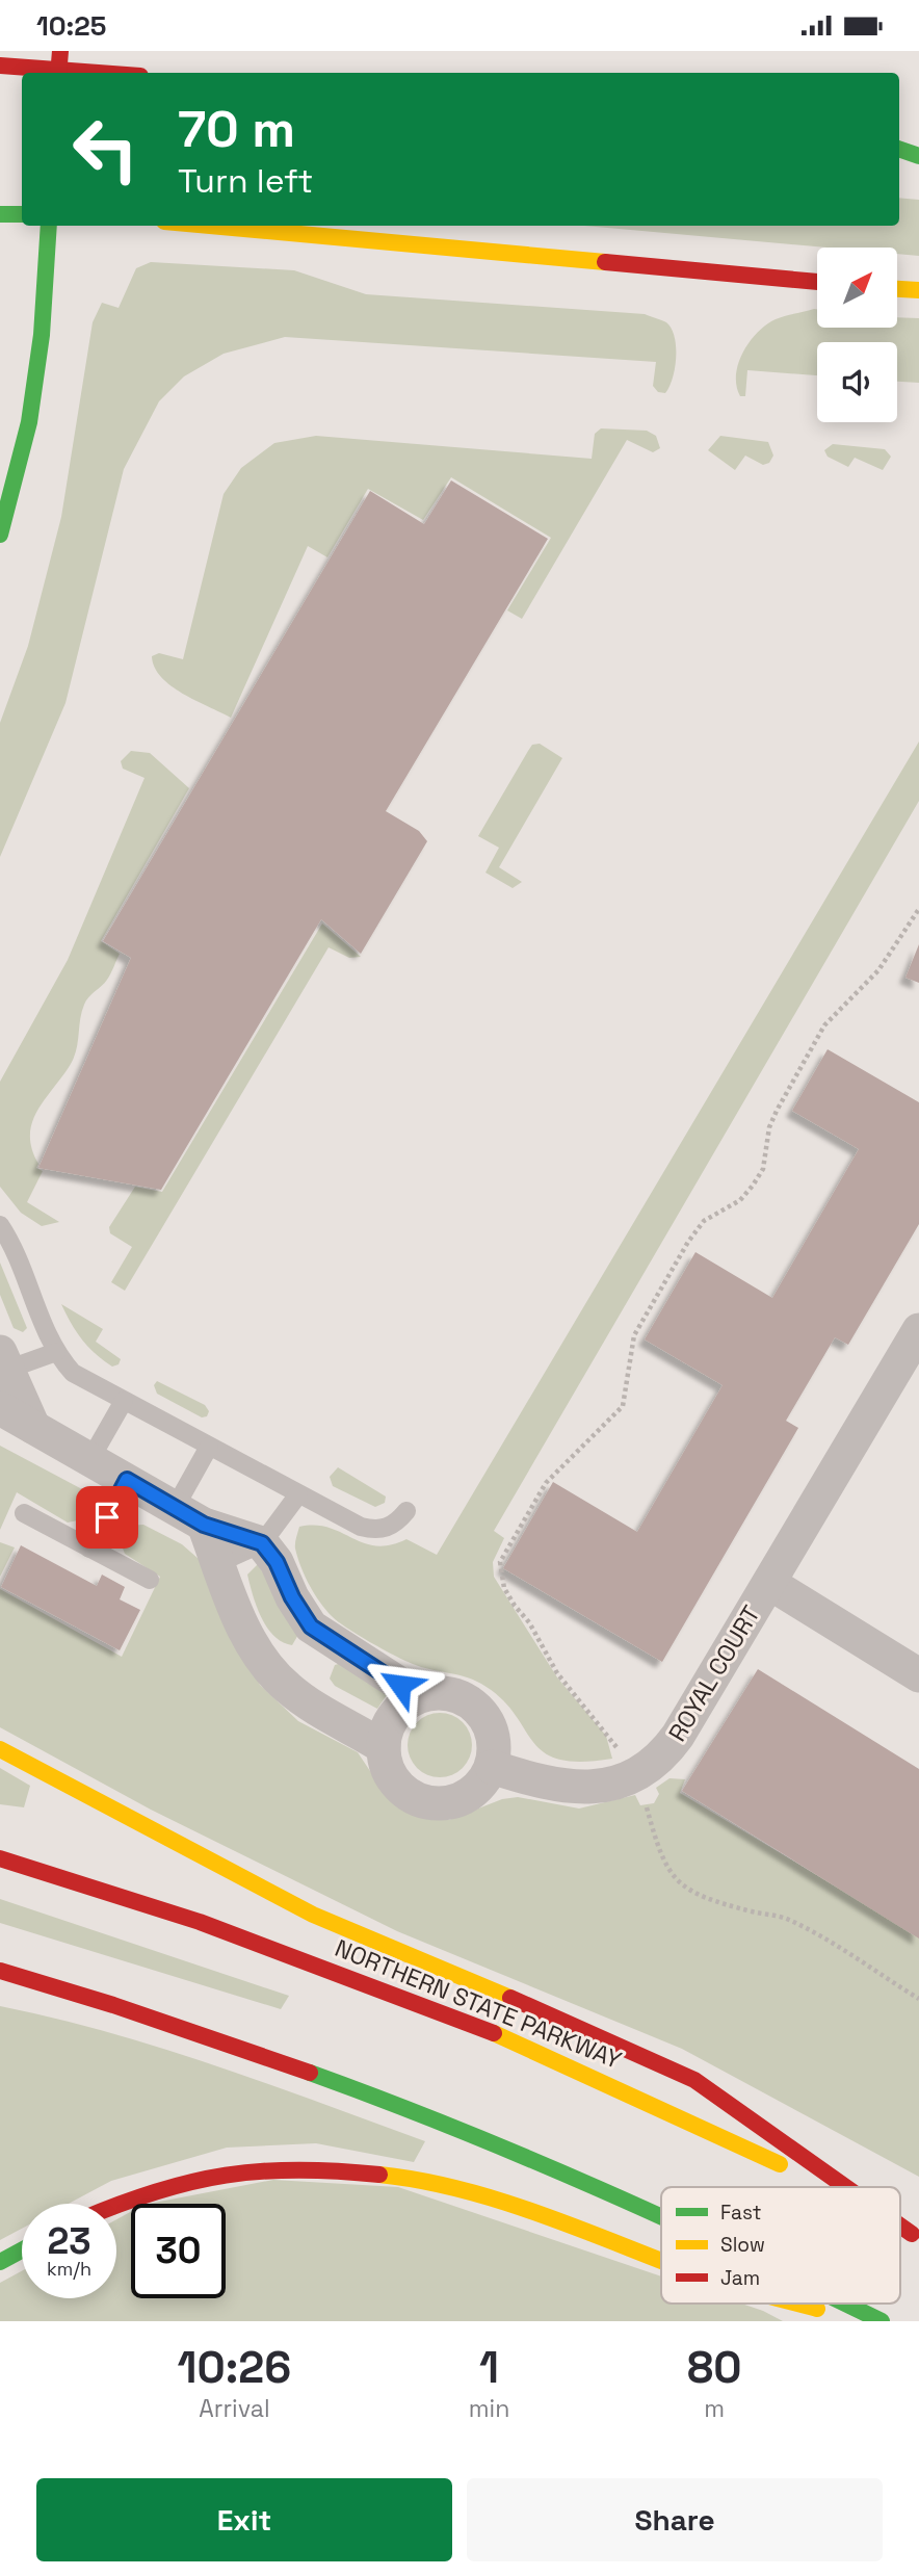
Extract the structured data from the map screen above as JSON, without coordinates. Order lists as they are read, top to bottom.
{
  "streets": {
    "main road": ["NORTHERN STATE PARKWAY"],
    "street": ["ROYAL COURT"]
  },
  "legend": ["Fast", "Slow", "Jam"],
  "north": "top right",
  "page": {
    "status": "10:25",
    "turn": ["70 m", "Turn left"],
    "speed": "23 km/h",
    "limit": "30",
    "eta": [
      "10:26",
      "Arrival",
      "1",
      "min",
      "80",
      "m"
    ],
    "buttons": ["Exit", "Share"]
  }
}
